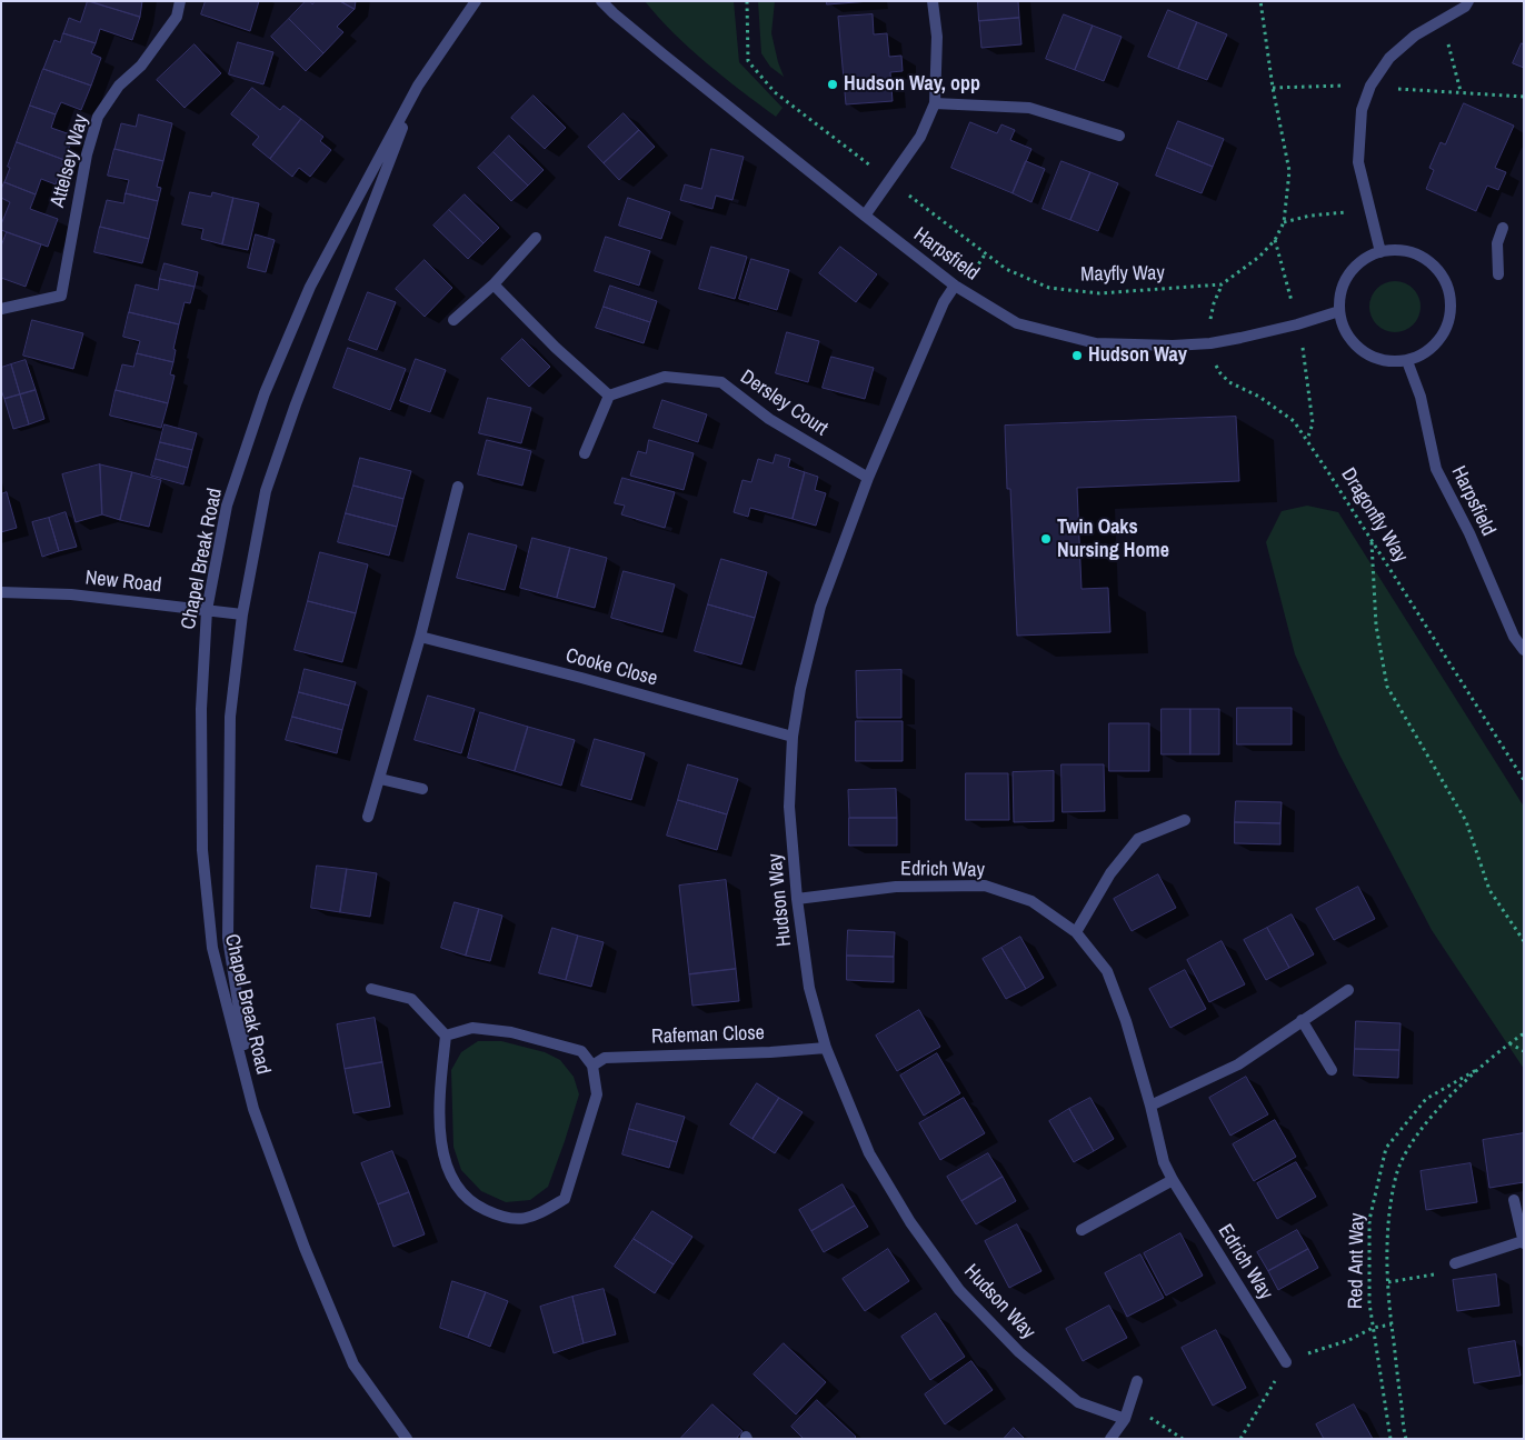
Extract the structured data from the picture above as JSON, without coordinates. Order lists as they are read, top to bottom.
{
  "streets": {
    "street": [
      "Attelsey Way",
      "Harpsfield",
      "Dersley Court",
      "Chapel Break Road",
      "New Road",
      "Cooke Close",
      "Edrich Way",
      "Hudson Way",
      "Rafeman Close"
    ],
    "path": ["Mayfly Way", "Dragonfly Way", "Red Ant Way"]
  },
  "crossings": [
    ["Harpsfield", "Dragonfly Way"],
    ["Harpsfield", "Hudson Way"],
    ["Mayfly Way", "Dragonfly Way"],
    ["Dersley Court", "Hudson Way"],
    ["Chapel Break Road", "New Road"],
    ["Cooke Close", "Hudson Way"],
    ["Edrich Way", "Hudson Way"],
    ["Hudson Way", "Rafeman Close"]
  ],
  "places": ["Hudson Way, opp", "Hudson Way", "Twin Oaks Nursing Home"]
}
